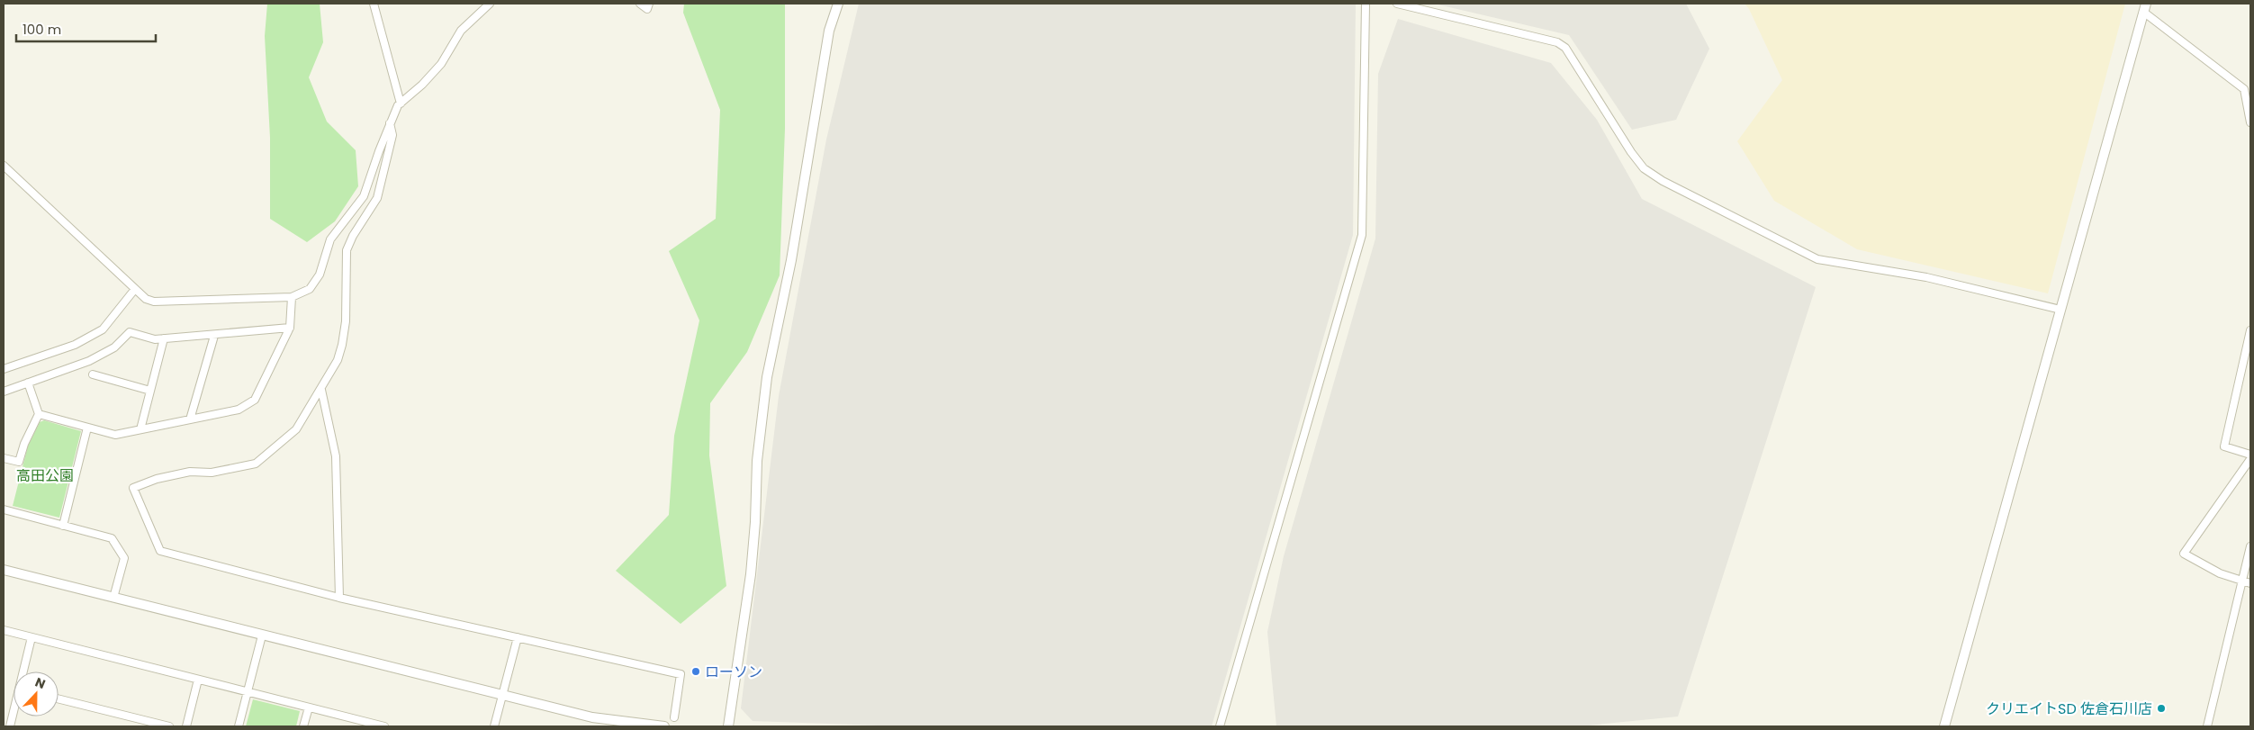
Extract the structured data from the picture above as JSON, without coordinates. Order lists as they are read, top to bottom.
{
  "parks": ["高田公園"],
  "places": ["ローソン", "クリエイトSD 佐倉石川店"],
  "scale_bar": "100 m",
  "north": "top"
}
